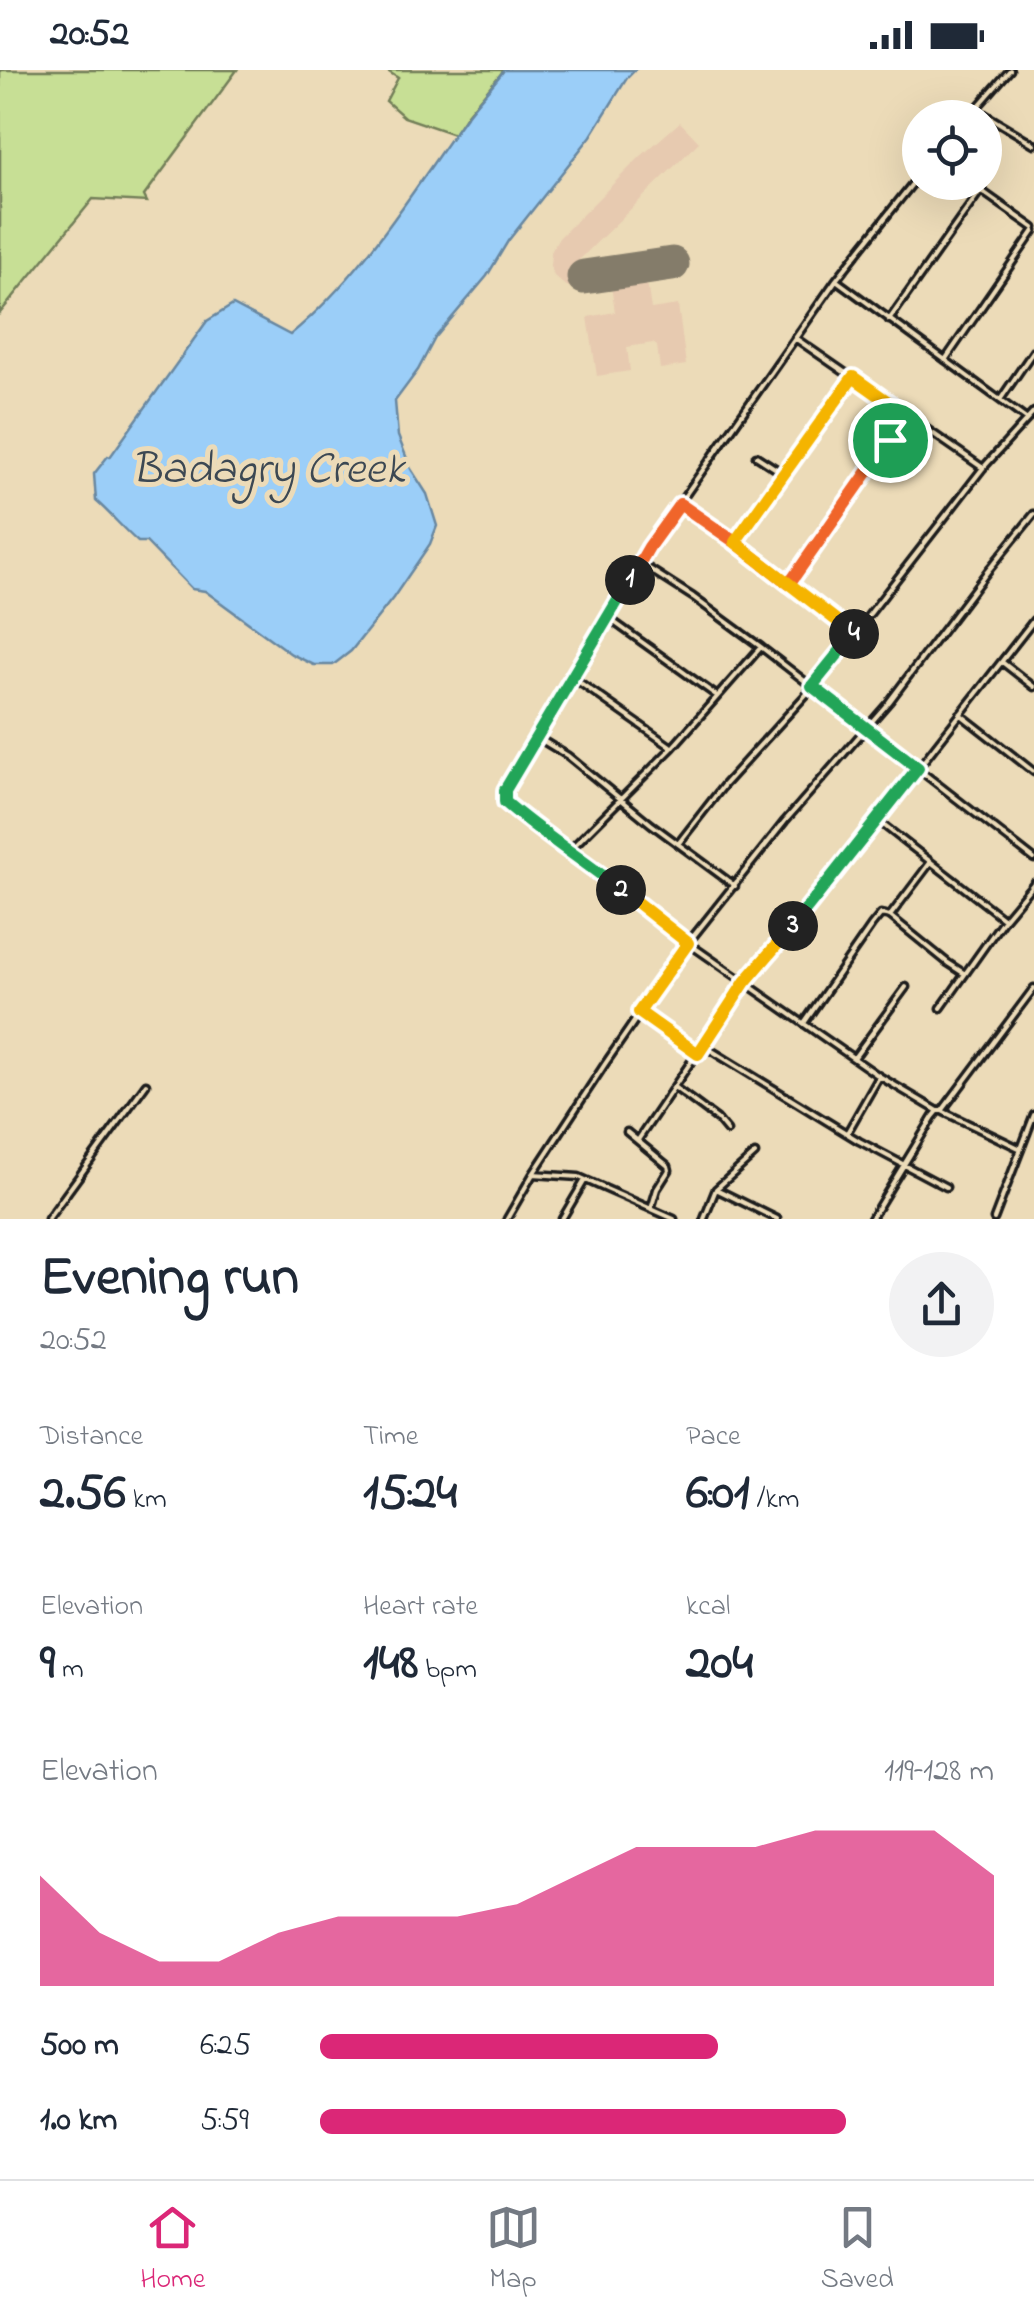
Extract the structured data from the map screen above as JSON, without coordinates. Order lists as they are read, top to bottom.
{
  "water": ["Badagry Creek"],
  "page": {
    "status": "20:52",
    "pins": [
      "1",
      "4",
      "2",
      "3"
    ],
    "heading": ["Evening run", "20:52"],
    "stats": [
      ["Distance", "2.56 km"],
      ["Time", "15:24"],
      ["Pace", "6:01 /km"],
      ["Elevation", "9 m"],
      ["Heart rate", "148 bpm"],
      ["kcal", "204"]
    ],
    "chart": ["Elevation", "119–128 m"],
    "list": [
      {
        "name": "500 m",
        "note": "6:25"
      },
      {
        "name": "1.0 km",
        "note": "5:59"
      }
    ],
    "tabs": ["Home", "Map", "Saved"]
  }
}
